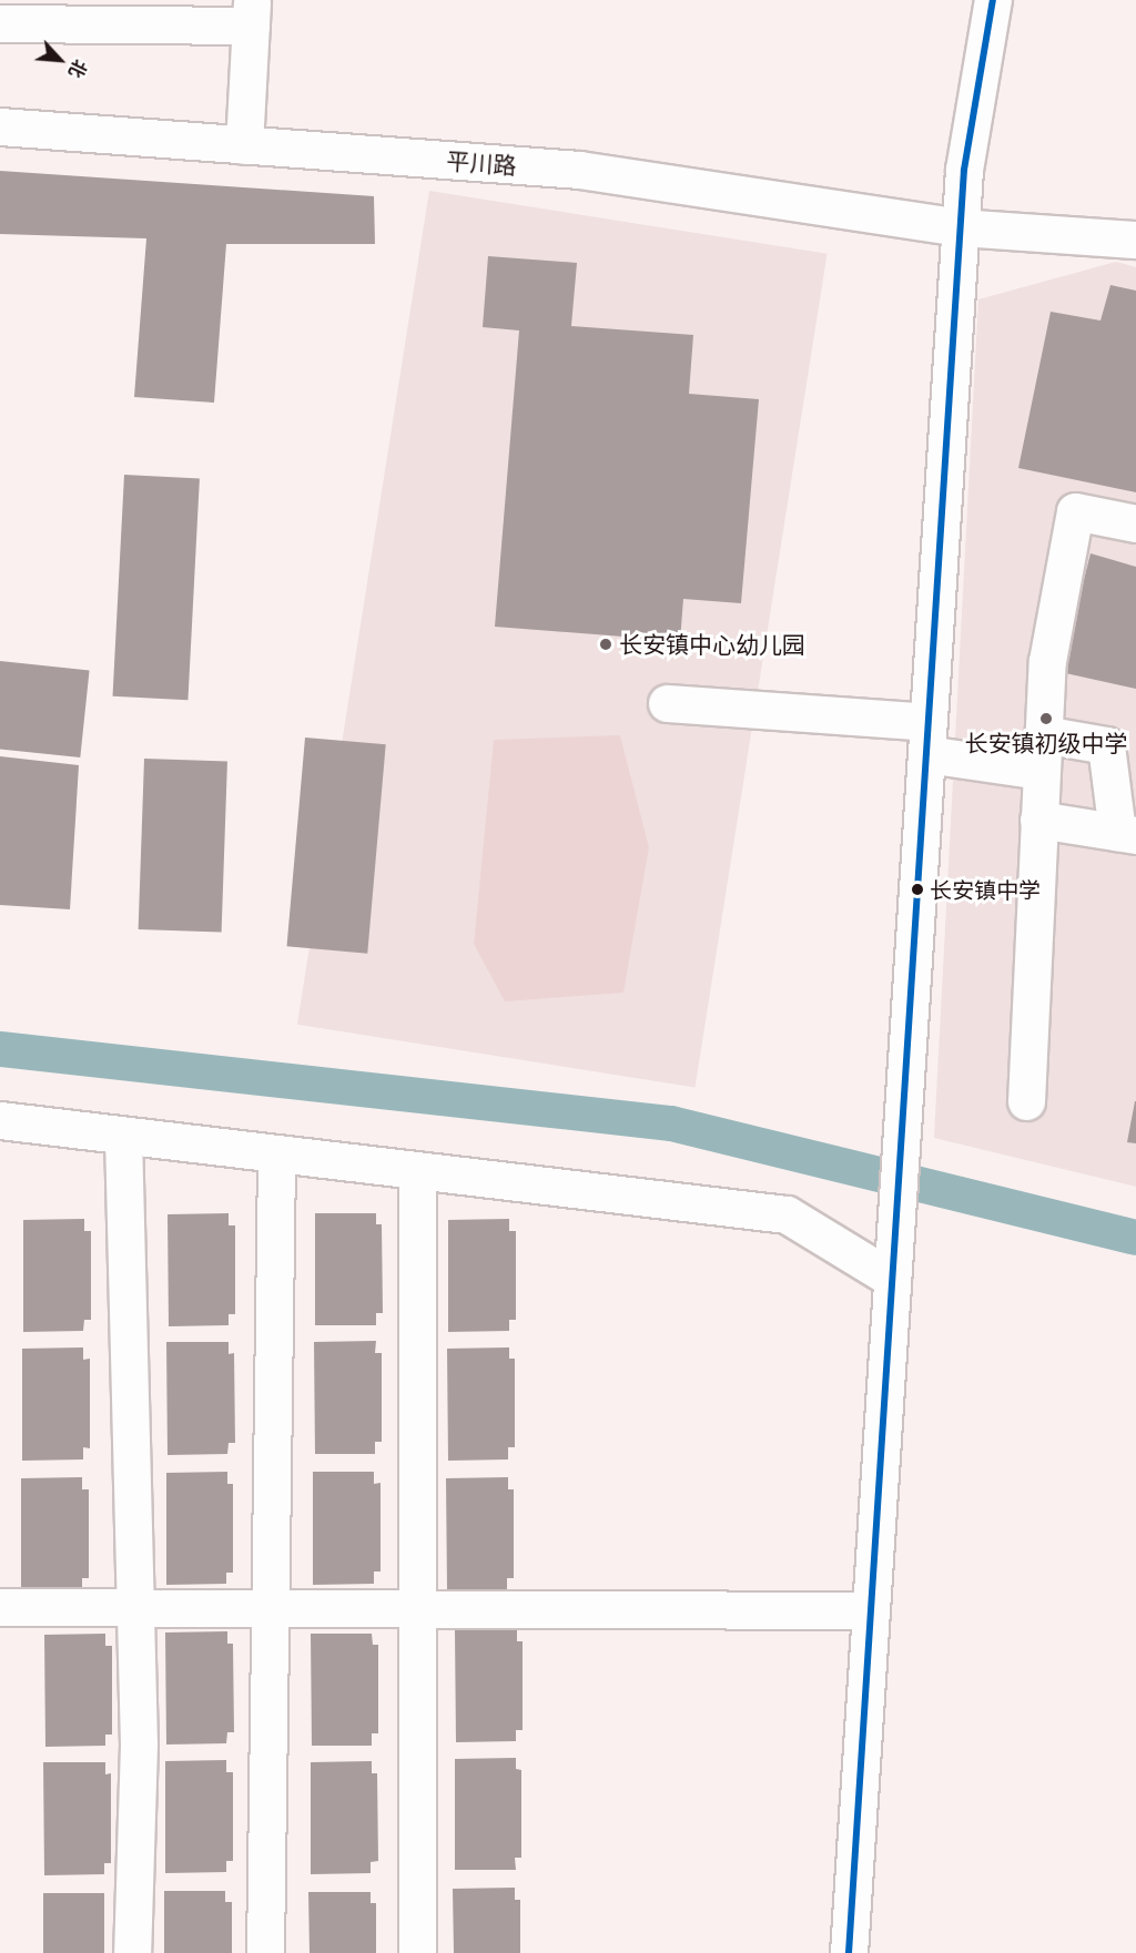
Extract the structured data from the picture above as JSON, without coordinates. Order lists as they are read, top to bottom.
{
  "streets": {
    "street": ["平川路"]
  },
  "places": ["长安镇中心幼儿园", "长安镇初级中学", "长安镇中学"],
  "north": "bottom right"
}
